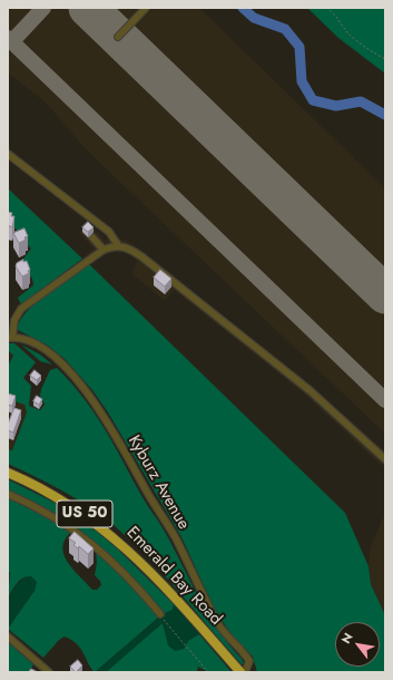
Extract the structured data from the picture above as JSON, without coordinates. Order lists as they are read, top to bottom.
{
  "streets": {
    "highway": ["US 50", "Emerald Bay Road"],
    "street": ["Kyburz Avenue"]
  },
  "north": "top left"
}
